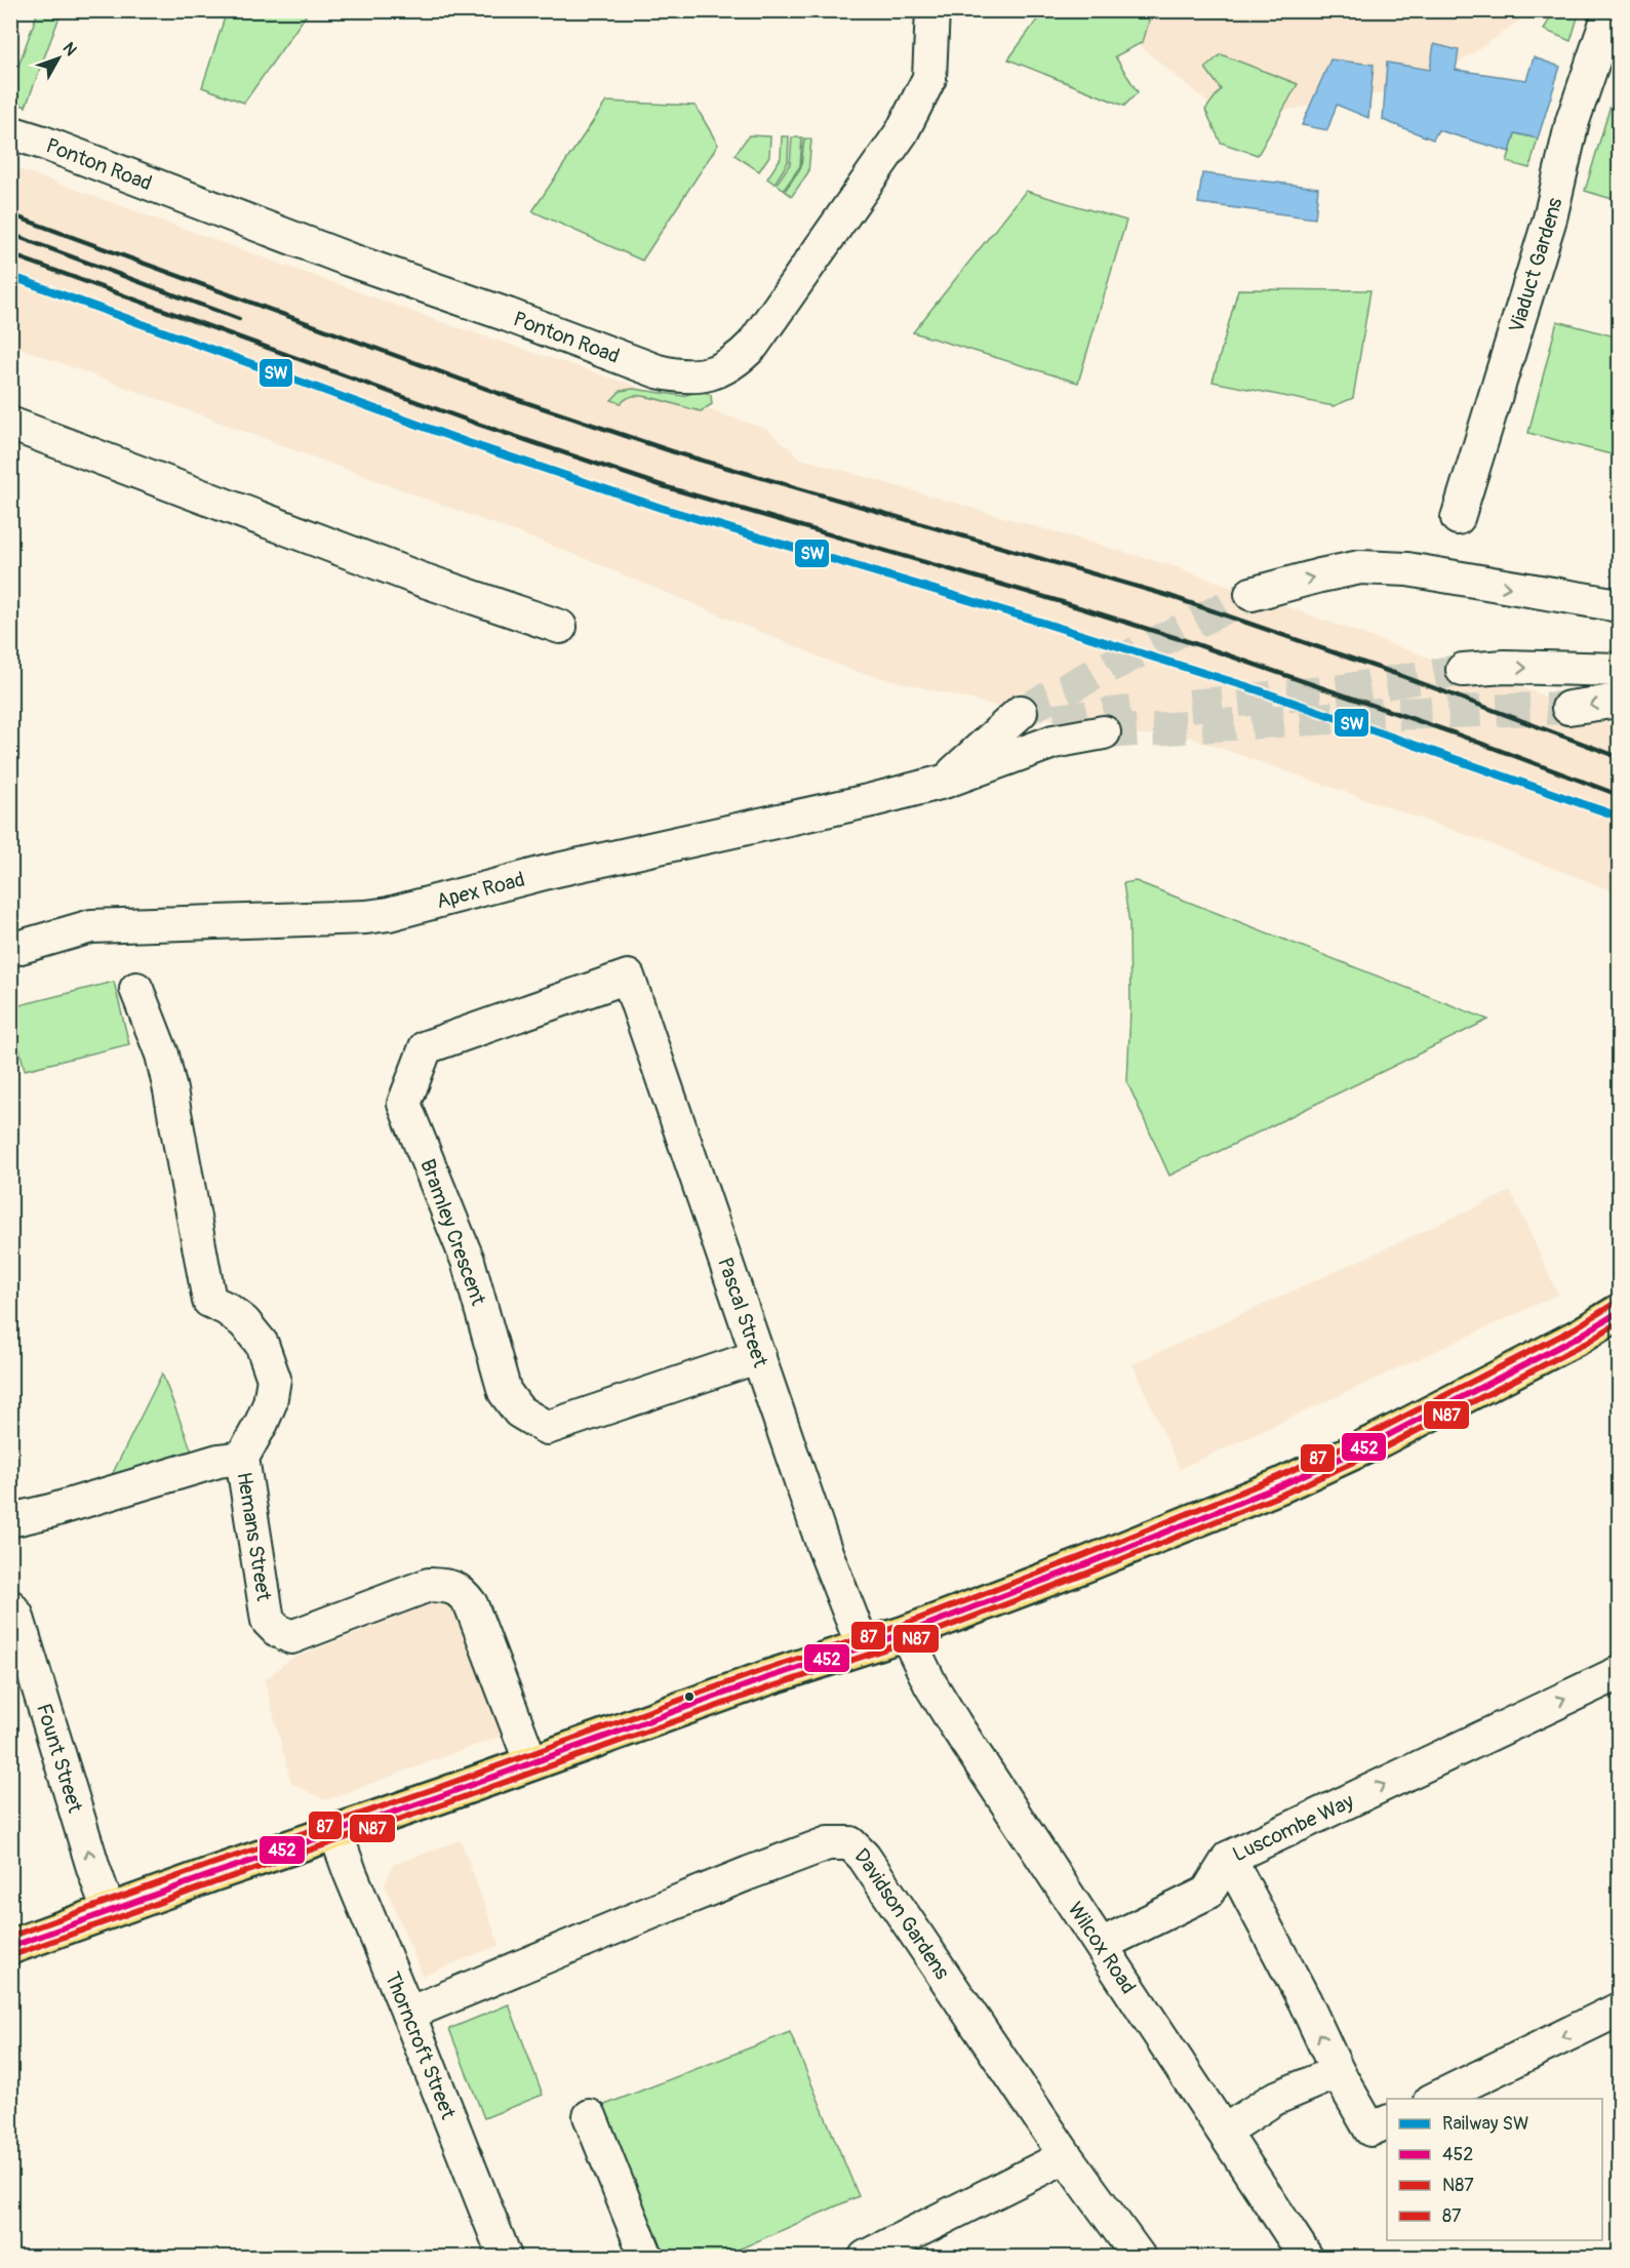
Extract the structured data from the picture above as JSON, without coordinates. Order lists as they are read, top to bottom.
{
  "streets": {
    "street": [
      "Ponton Road",
      "Viaduct Gardens",
      "Apex Road",
      "Bramley Crescent",
      "Pascal Street",
      "Hemans Street",
      "Fount Street",
      "Luscombe Way",
      "Davidson Gardens",
      "Wilcox Road",
      "Thorncroft Street"
    ]
  },
  "crossings": [
    ["Bramley Crescent", "Pascal Street"],
    ["Davidson Gardens", "Thorncroft Street"]
  ],
  "one_way": ["Fount Street"],
  "lines": [
    "rail line SW",
    "transit line 87",
    "transit line 452",
    "transit line N87"
  ],
  "legend": [
    "Railway SW",
    "452",
    "N87",
    "87"
  ],
  "north": "top right"
}
